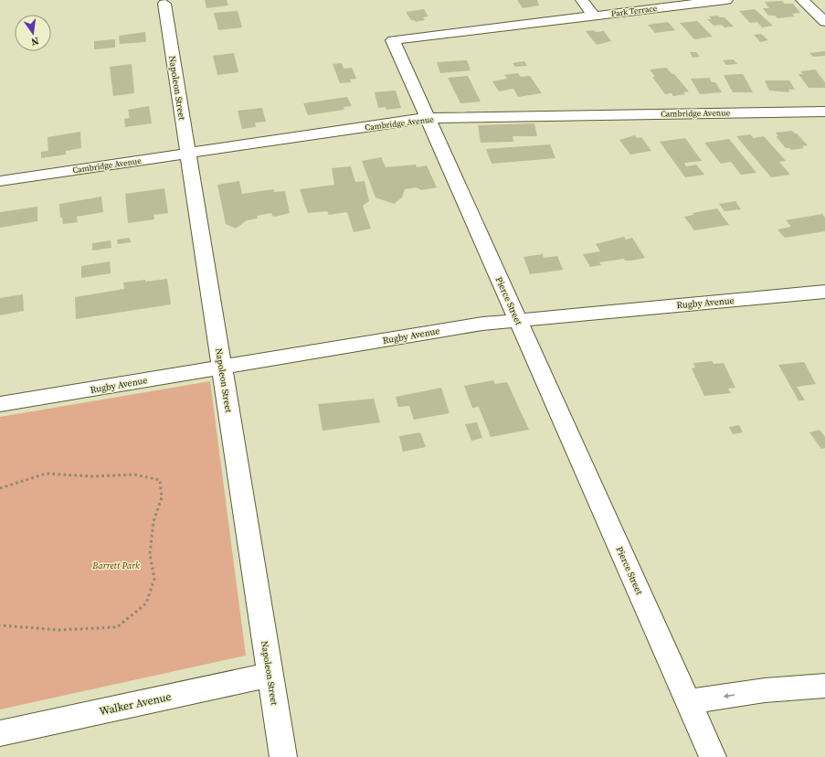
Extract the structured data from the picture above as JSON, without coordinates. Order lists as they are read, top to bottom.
{
  "streets": {
    "street": [
      "Park Terrace",
      "Napoleon Street",
      "Cambridge Avenue",
      "Pierce Street",
      "Rugby Avenue",
      "Walker Avenue"
    ]
  },
  "crossings": [
    ["Park Terrace", "Pierce Street"],
    ["Napoleon Street", "Cambridge Avenue"],
    ["Napoleon Street", "Rugby Avenue"],
    ["Napoleon Street", "Walker Avenue"],
    ["Cambridge Avenue", "Pierce Street"],
    ["Pierce Street", "Rugby Avenue"]
  ],
  "parks": ["Barrett Park"],
  "north": "bottom"
}
